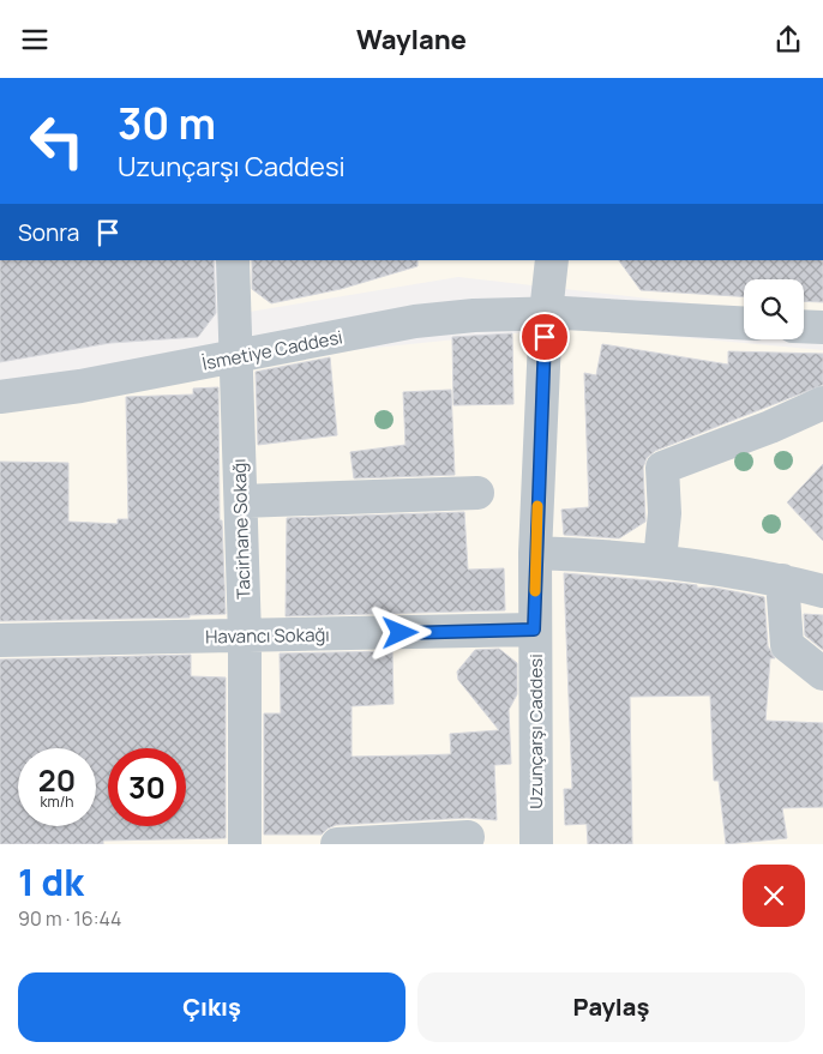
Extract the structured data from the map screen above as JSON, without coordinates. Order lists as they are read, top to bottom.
{
  "streets": {
    "street": [
      "İsmetiye Caddesi",
      "Tacirhane Sokağı",
      "Havancı Sokağı",
      "Uzunçarşı Caddesi"
    ]
  },
  "crossings": [
    ["İsmetiye Caddesi", "Tacirhane Sokağı"],
    ["İsmetiye Caddesi", "Uzunçarşı Caddesi"],
    ["Tacirhane Sokağı", "Havancı Sokağı"],
    ["Havancı Sokağı", "Uzunçarşı Caddesi"]
  ],
  "page": {
    "header": "Waylane",
    "turn": ["30 m", "Uzunçarşı Caddesi"],
    "then": "Sonra",
    "speed": "20 km/h",
    "limit": "30",
    "heading": ["1 dk", "90 m · 16:44"],
    "buttons": ["Çıkış", "Paylaş"]
  }
}
